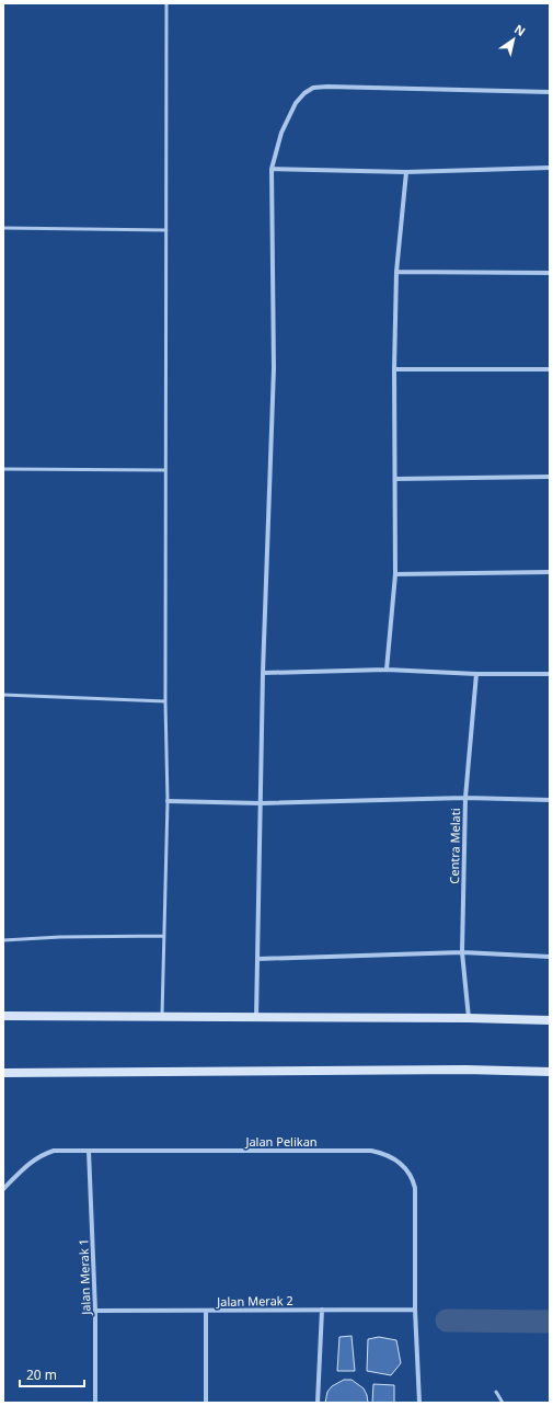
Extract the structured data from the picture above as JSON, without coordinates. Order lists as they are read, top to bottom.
{
  "streets": {
    "street": [
      "Centra Melati",
      "Jalan Pelikan",
      "Jalan Merak 1",
      "Jalan Merak 2"
    ]
  },
  "crossings": [
    ["Jalan Pelikan", "Jalan Merak 1"],
    ["Jalan Pelikan", "Jalan Merak 2"],
    ["Jalan Merak 1", "Jalan Merak 2"]
  ],
  "scale_bar": "20 m",
  "north": "top right"
}
